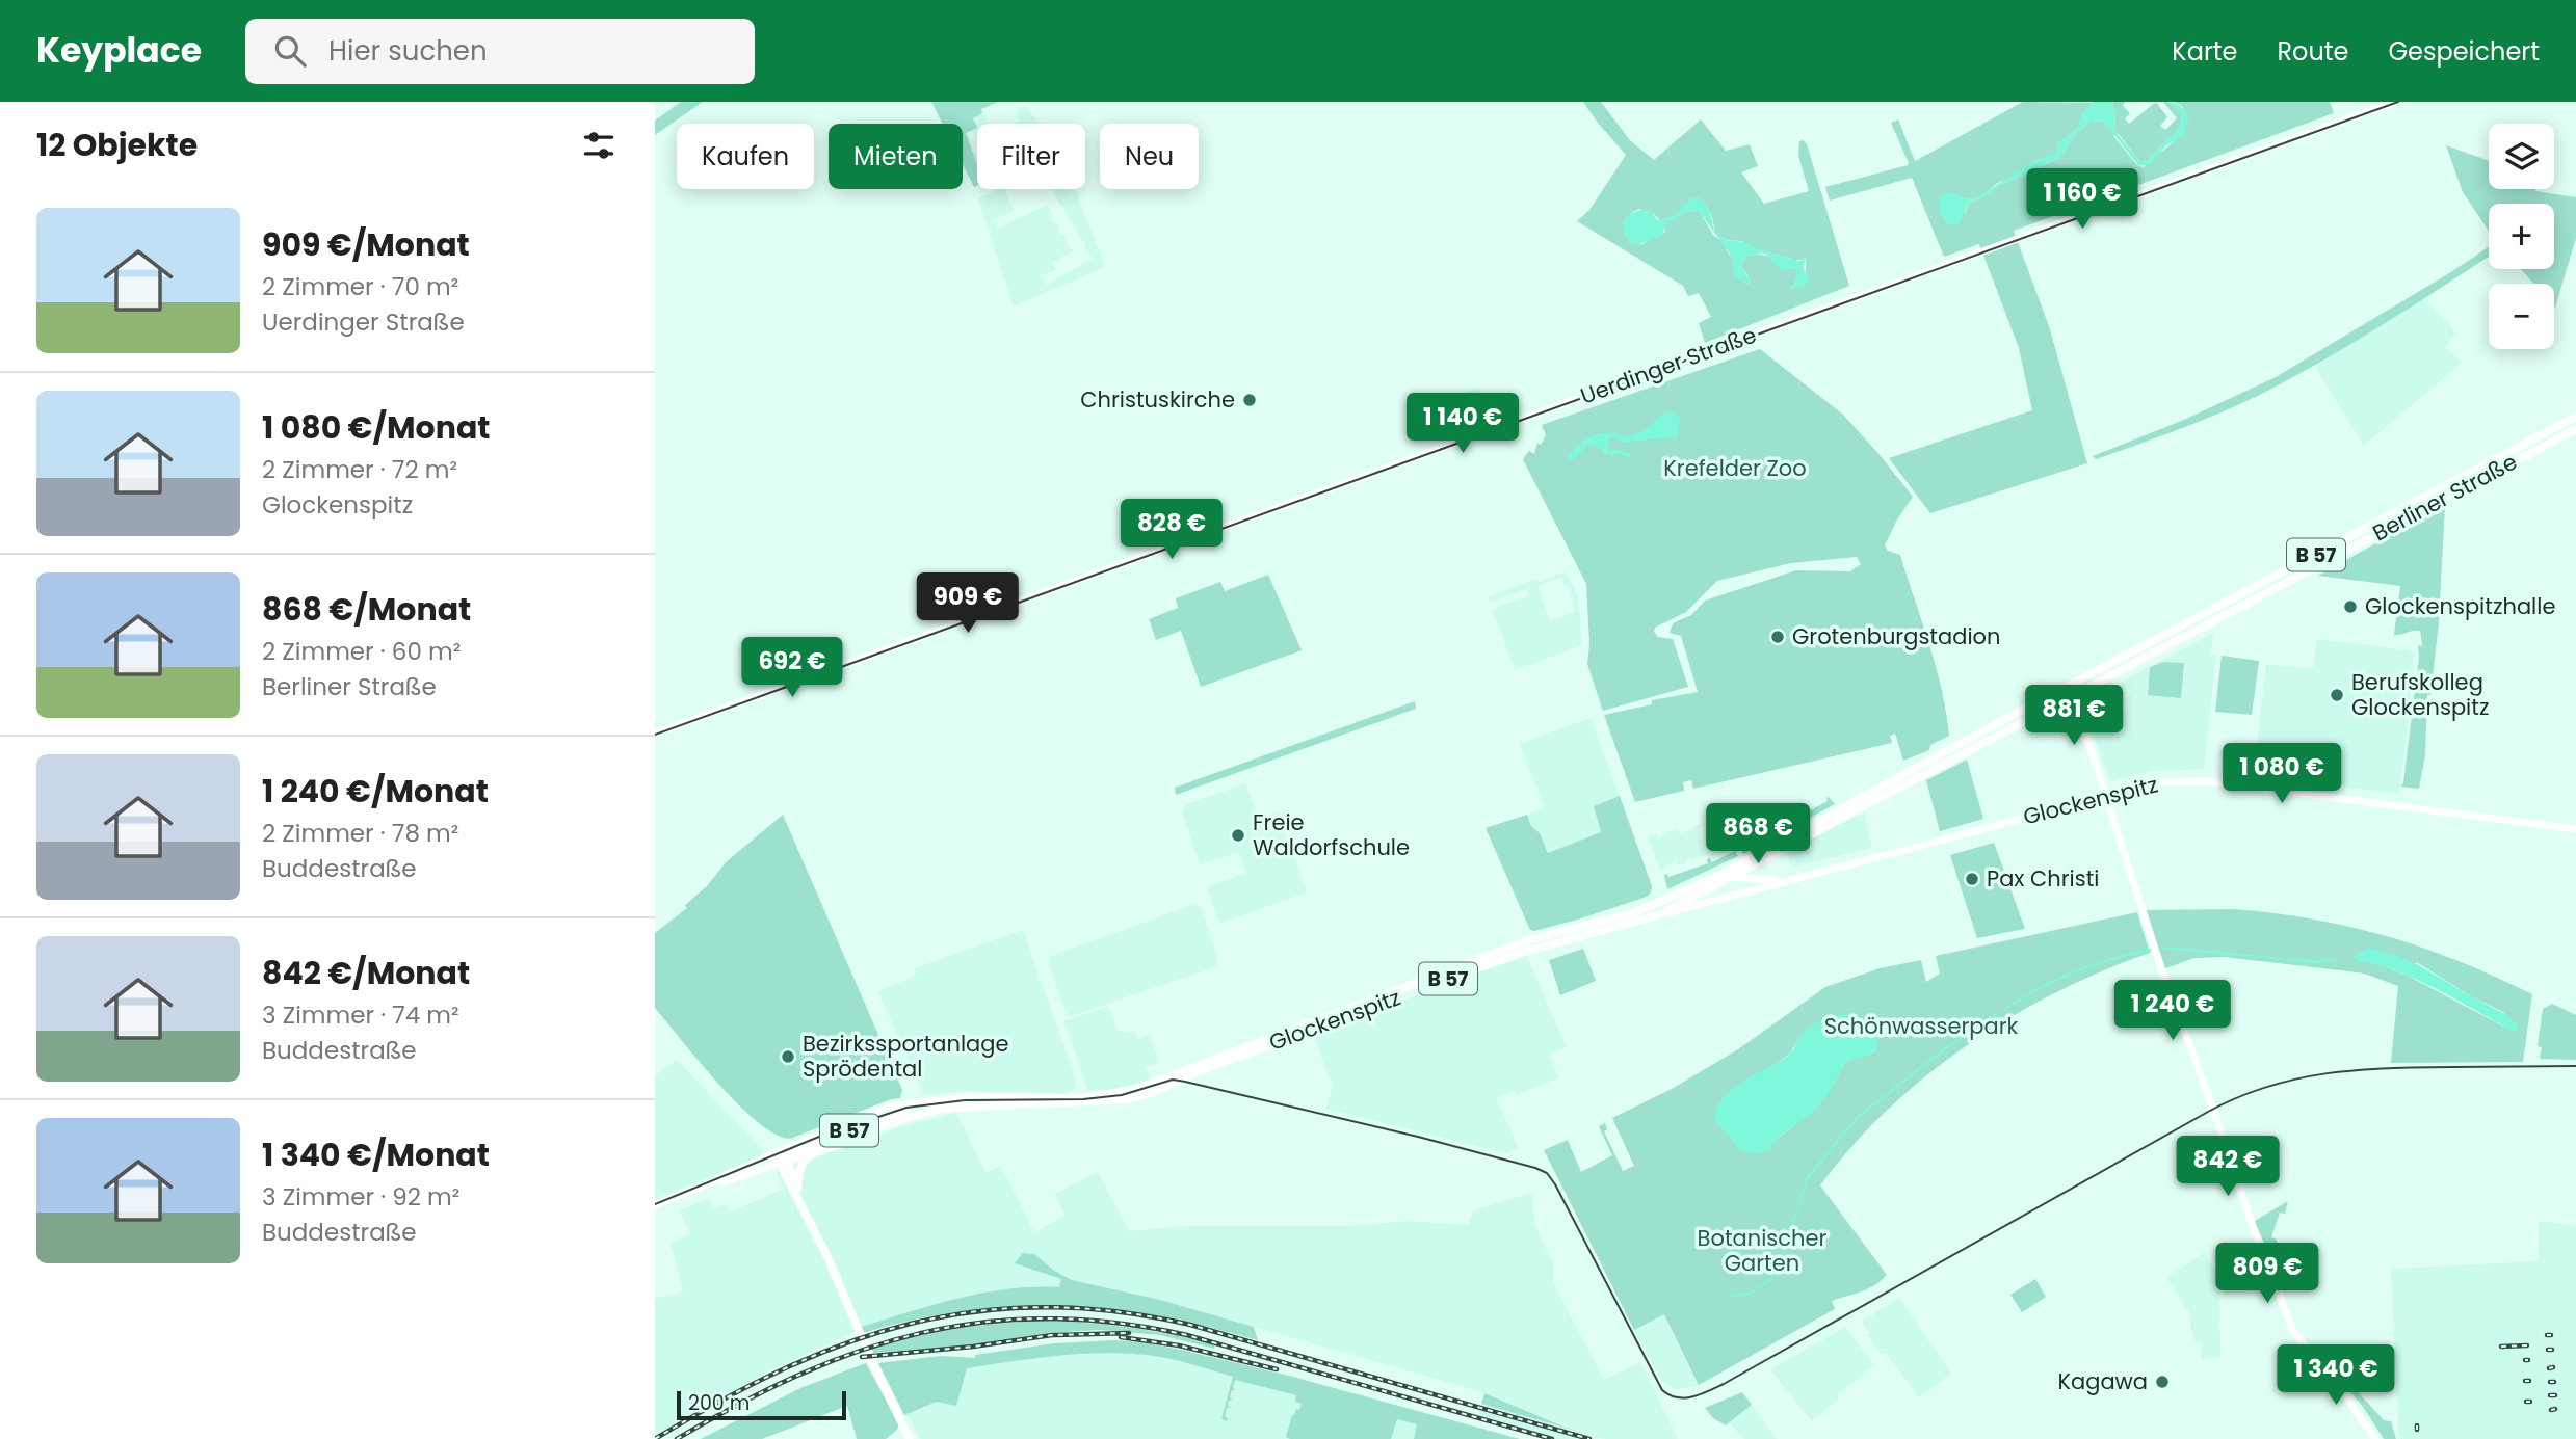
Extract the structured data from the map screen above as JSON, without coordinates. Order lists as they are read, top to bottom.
{
  "streets": {
    "main road": [
      "Uerdinger Straße",
      "Berliner Straße",
      "B 57",
      "Glockenspitz"
    ]
  },
  "crossings": [
    ["Berliner Straße", "Glockenspitz"],
    ["B 57", "Glockenspitz"]
  ],
  "parks": ["Krefelder Zoo", "Schönwasserpark", "Botanischer Garten"],
  "places": [
    "Christuskirche",
    "Glockenspitzhalle",
    "Grotenburgstadion",
    "Berufskolleg Glockenspitz",
    "Freie Waldorfschule",
    "Pax Christi",
    "Bezirkssportanlage Sprödental",
    "Kagawa"
  ],
  "scale_bar": "200 m",
  "page": {
    "header": "Keyplace",
    "search": "Hier suchen",
    "nav": ["Karte", "Route", "Gespeichert"],
    "heading": "12 Objekte",
    "map_buttons": ["+", "−"],
    "chip": [
      "Kaufen",
      "Mieten",
      "Filter",
      "Neu"
    ],
    "price": [
      "1 160 €",
      "1 140 €",
      "828 €",
      "909 €",
      "692 €",
      "881 €",
      "1 080 €",
      "868 €",
      "1 240 €",
      "842 €",
      "809 €",
      "1 340 €"
    ],
    "list": [
      {
        "name": "909 €/Monat",
        "note": "2 Zimmer · 70 m² · Uerdinger Straße"
      },
      {
        "name": "1 080 €/Monat",
        "note": "2 Zimmer · 72 m² · Glockenspitz"
      },
      {
        "name": "868 €/Monat",
        "note": "2 Zimmer · 60 m² · Berliner Straße"
      },
      {
        "name": "1 240 €/Monat",
        "note": "2 Zimmer · 78 m² · Buddestraße"
      },
      {
        "name": "842 €/Monat",
        "note": "3 Zimmer · 74 m² · Buddestraße"
      },
      {
        "name": "1 340 €/Monat",
        "note": "3 Zimmer · 92 m² · Buddestraße"
      }
    ],
    "scale": "200 m"
  }
}
